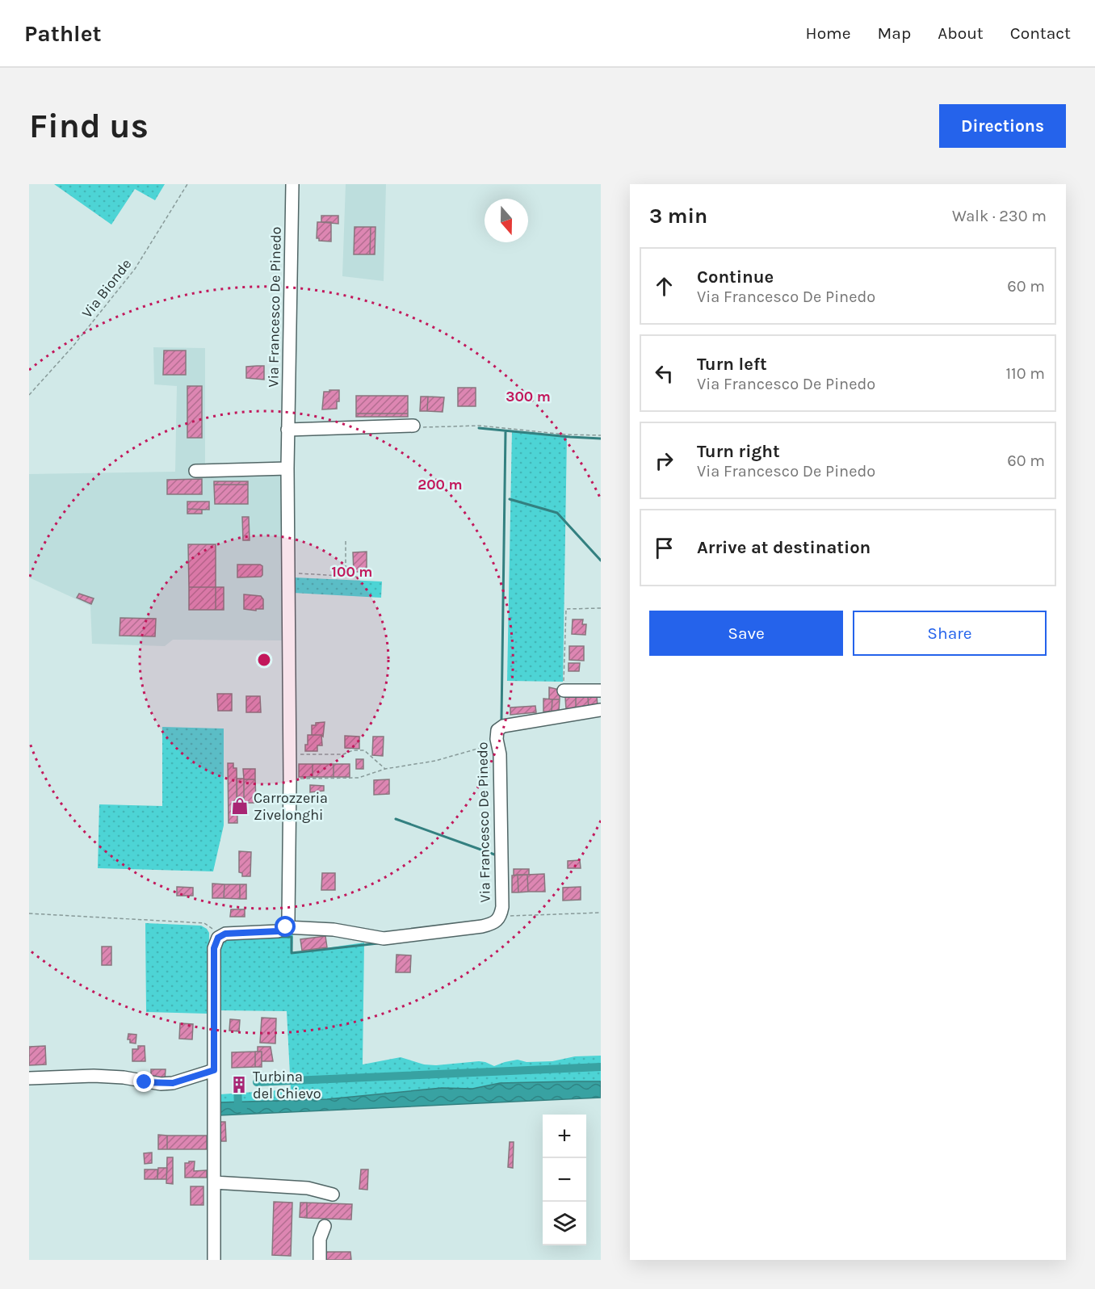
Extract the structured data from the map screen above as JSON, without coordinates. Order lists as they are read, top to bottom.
{
  "streets": {
    "street": ["Via Francesco De Pinedo"],
    "path": ["Via Bionde"]
  },
  "places": {
    "shop": ["Carrozzeria Zivelonghi"],
    "building": ["Turbina del Chievo"]
  },
  "north": "bottom",
  "page": {
    "header": "Pathlet",
    "nav": [
      "Home",
      "Map",
      "About",
      "Contact"
    ],
    "buttons": [
      "Directions",
      ["Save", "Share"]
    ],
    "title": "Find us",
    "heading": ["3 min", "Walk · 230 m"],
    "list": [
      ["Continue", "Via Francesco De Pinedo", "60 m"],
      ["Turn left", "Via Francesco De Pinedo", "110 m"],
      ["Turn right", "Via Francesco De Pinedo", "60 m"],
      "Arrive at destination"
    ],
    "map_buttons": ["+", "−"]
  },
  "rings": ["300 m", "200 m", "100 m"]
}
